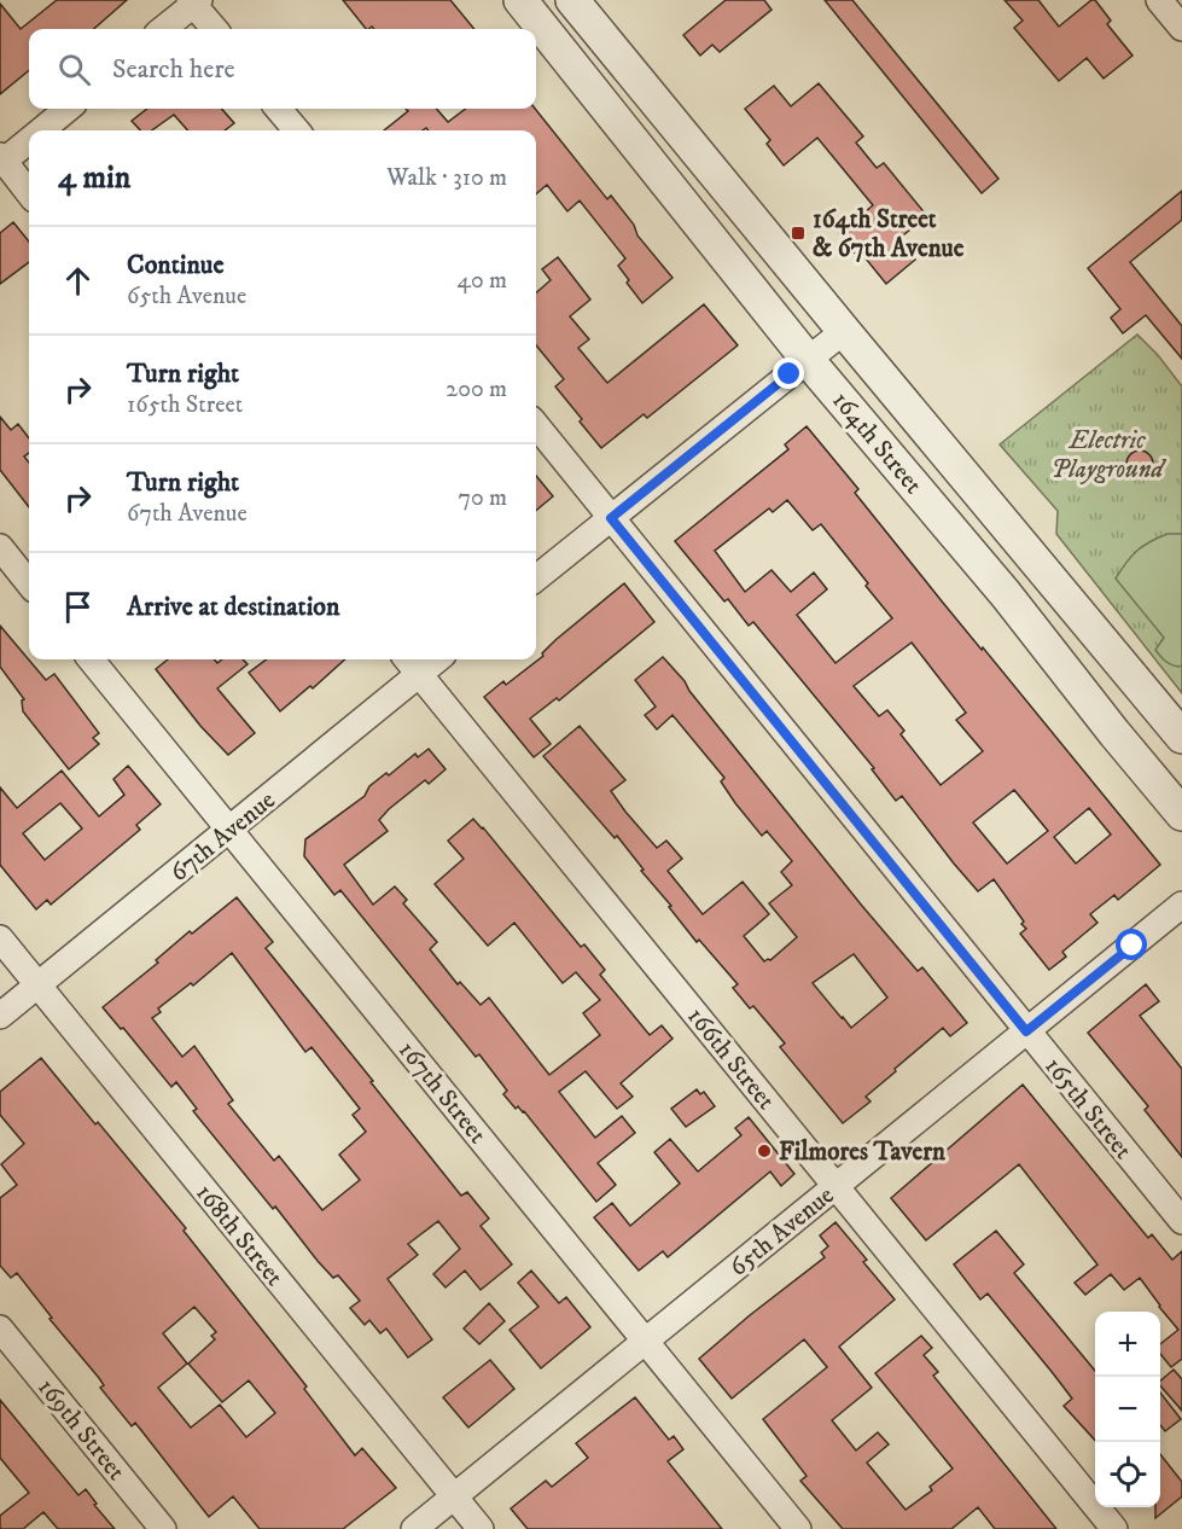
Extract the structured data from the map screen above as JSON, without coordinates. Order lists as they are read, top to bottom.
{
  "streets": {
    "street": [
      "164th Street",
      "67th Avenue",
      "166th Street",
      "167th Street",
      "165th Street",
      "65th Avenue",
      "168th Street",
      "169th Street"
    ]
  },
  "crossings": [
    ["67th Avenue", "166th Street"],
    ["67th Avenue", "167th Street"],
    ["67th Avenue", "168th Street"],
    ["166th Street", "65th Avenue"],
    ["167th Street", "65th Avenue"],
    ["165th Street", "65th Avenue"],
    ["65th Avenue", "168th Street"]
  ],
  "parks": ["Electric Playground"],
  "places": {
    "transit": ["164th Street & 67th Avenue"],
    "other": ["Filmores Tavern"]
  },
  "page": {
    "search": "Search here",
    "heading": ["4 min", "Walk · 310 m"],
    "list": [
      ["Continue", "65th Avenue", "40 m"],
      ["Turn right", "165th Street", "200 m"],
      ["Turn right", "67th Avenue", "70 m"],
      "Arrive at destination"
    ],
    "map_buttons": ["+", "−"]
  }
}
